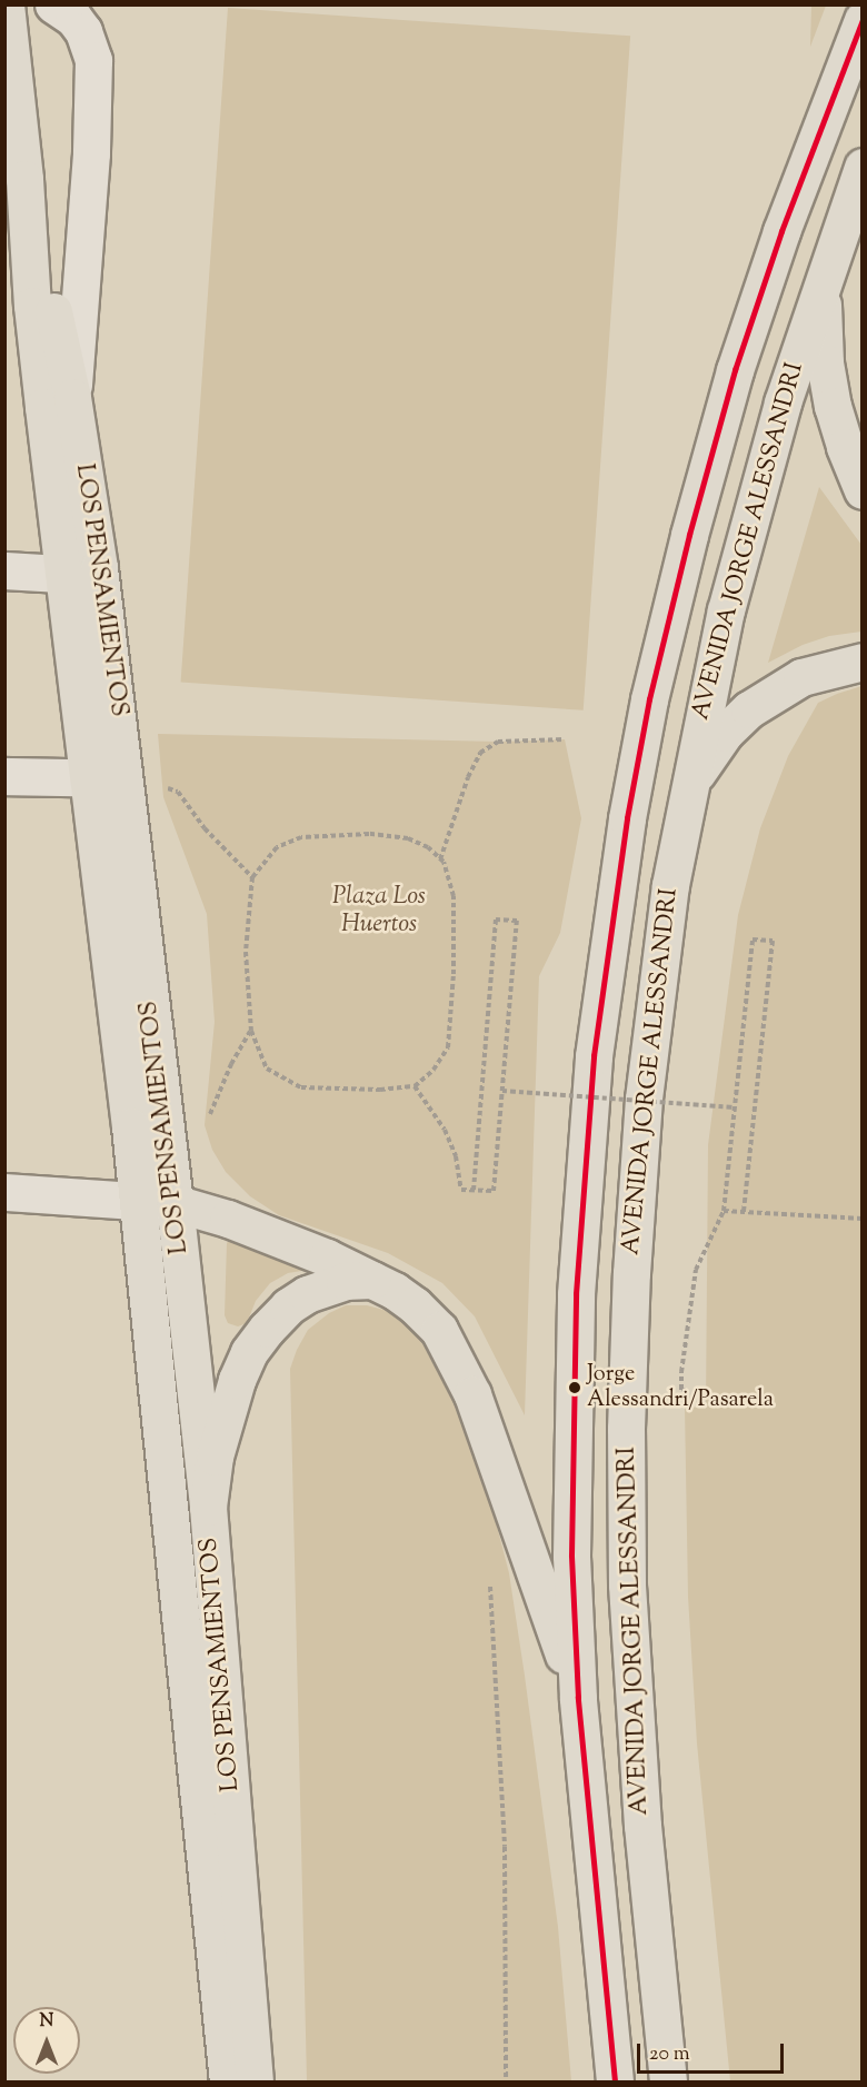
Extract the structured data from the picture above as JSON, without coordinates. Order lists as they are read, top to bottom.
{
  "streets": {
    "main road": ["AVENIDA JORGE ALESSANDRI", "LOS PENSAMIENTOS"]
  },
  "parks": ["Plaza Los Huertos"],
  "places": ["Jorge Alessandri/Pasarela"],
  "scale_bar": "20 m",
  "north": "top"
}
